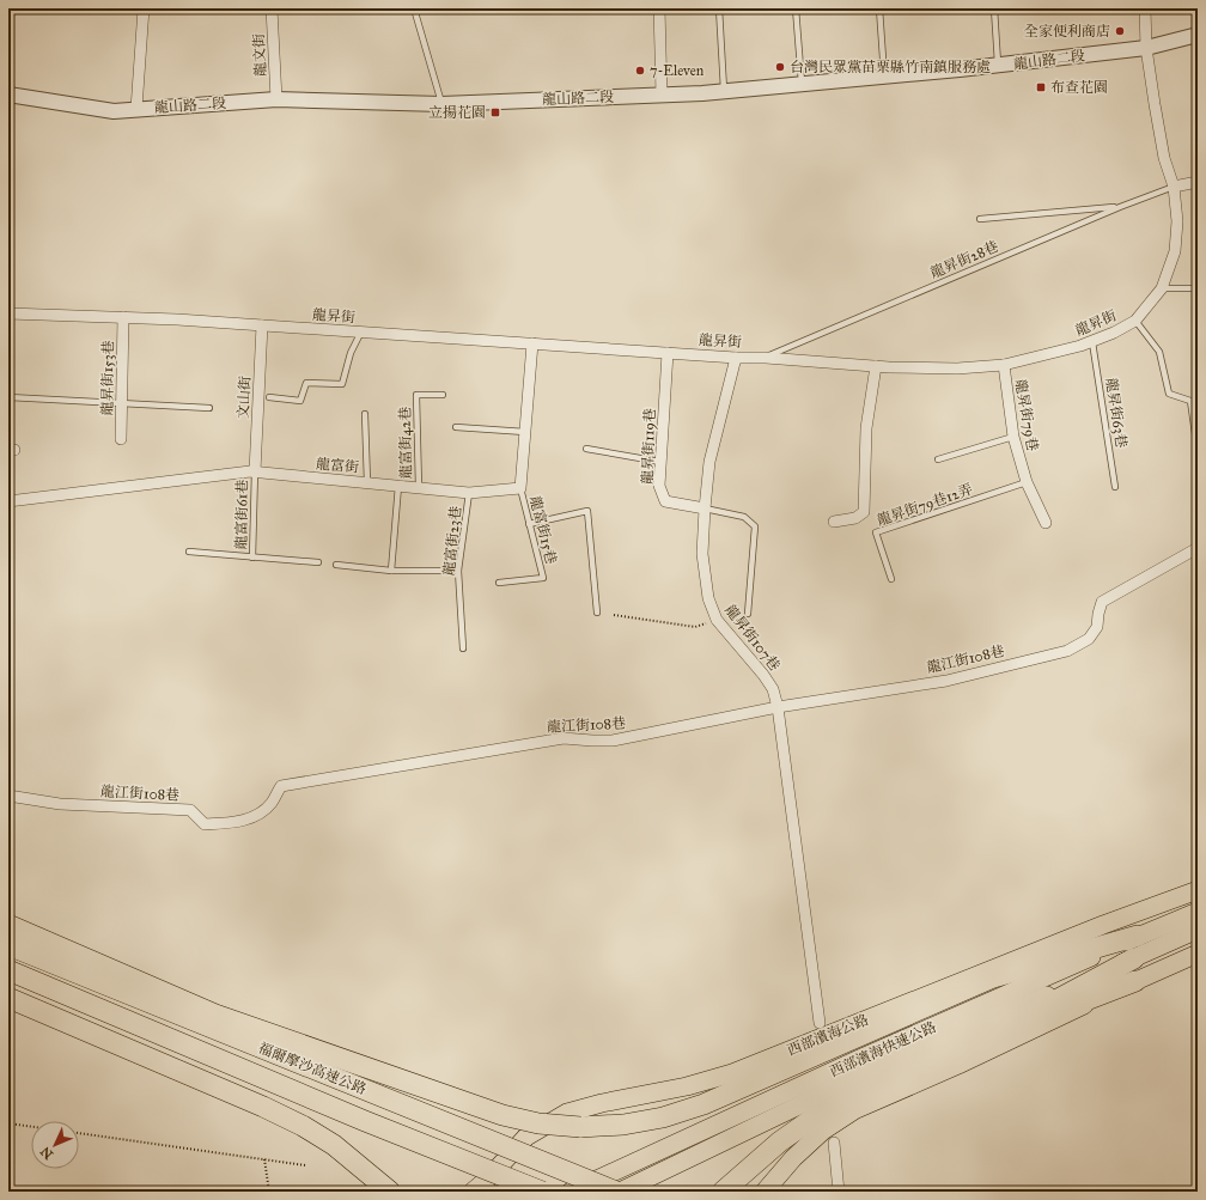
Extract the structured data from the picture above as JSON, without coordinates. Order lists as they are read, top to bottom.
{
  "streets": {
    "highway": ["福爾摩沙高速公路"],
    "main road": ["西部濱海公路", "西部濱海快速公路"],
    "street": [
      "龍文街",
      "龍山路二段",
      "龍昇街",
      "龍昇街153巷",
      "文山街",
      "龍昇街79巷",
      "龍昇街119巷",
      "龍富街",
      "龍昇街107巷",
      "龍江街108巷"
    ],
    "lane": [
      "龍昇街28巷",
      "龍昇街63巷",
      "龍富街42巷",
      "龍昇街79巷12弄",
      "龍富街61巷",
      "龍富街15巷",
      "龍富街23巷"
    ]
  },
  "crossings": [
    ["龍文街", "龍山路二段"],
    ["龍山路二段", "龍昇街"],
    ["龍昇街28巷", "龍昇街"],
    ["龍昇街", "龍昇街153巷"],
    ["龍昇街", "文山街"],
    ["龍昇街", "龍昇街63巷"],
    ["龍昇街", "龍昇街79巷"],
    ["龍昇街", "龍昇街119巷"],
    ["龍昇街", "龍昇街107巷"],
    ["文山街", "龍富街"],
    ["文山街", "龍富街61巷"],
    ["龍昇街79巷", "龍昇街79巷12弄"],
    ["龍富街42巷", "龍富街"],
    ["龍昇街119巷", "龍昇街107巷"],
    ["龍富街", "龍富街61巷"],
    ["龍富街", "龍富街15巷"],
    ["龍富街", "龍富街23巷"],
    ["龍昇街107巷", "龍江街108巷"]
  ],
  "places": {
    "other": ["全家便利商店", "台灣民眾黨苗栗縣竹南鎮服務處", "7-Eleven"],
    "transit": ["布查花園", "立揚花園"]
  },
  "north": "bottom left"
}
